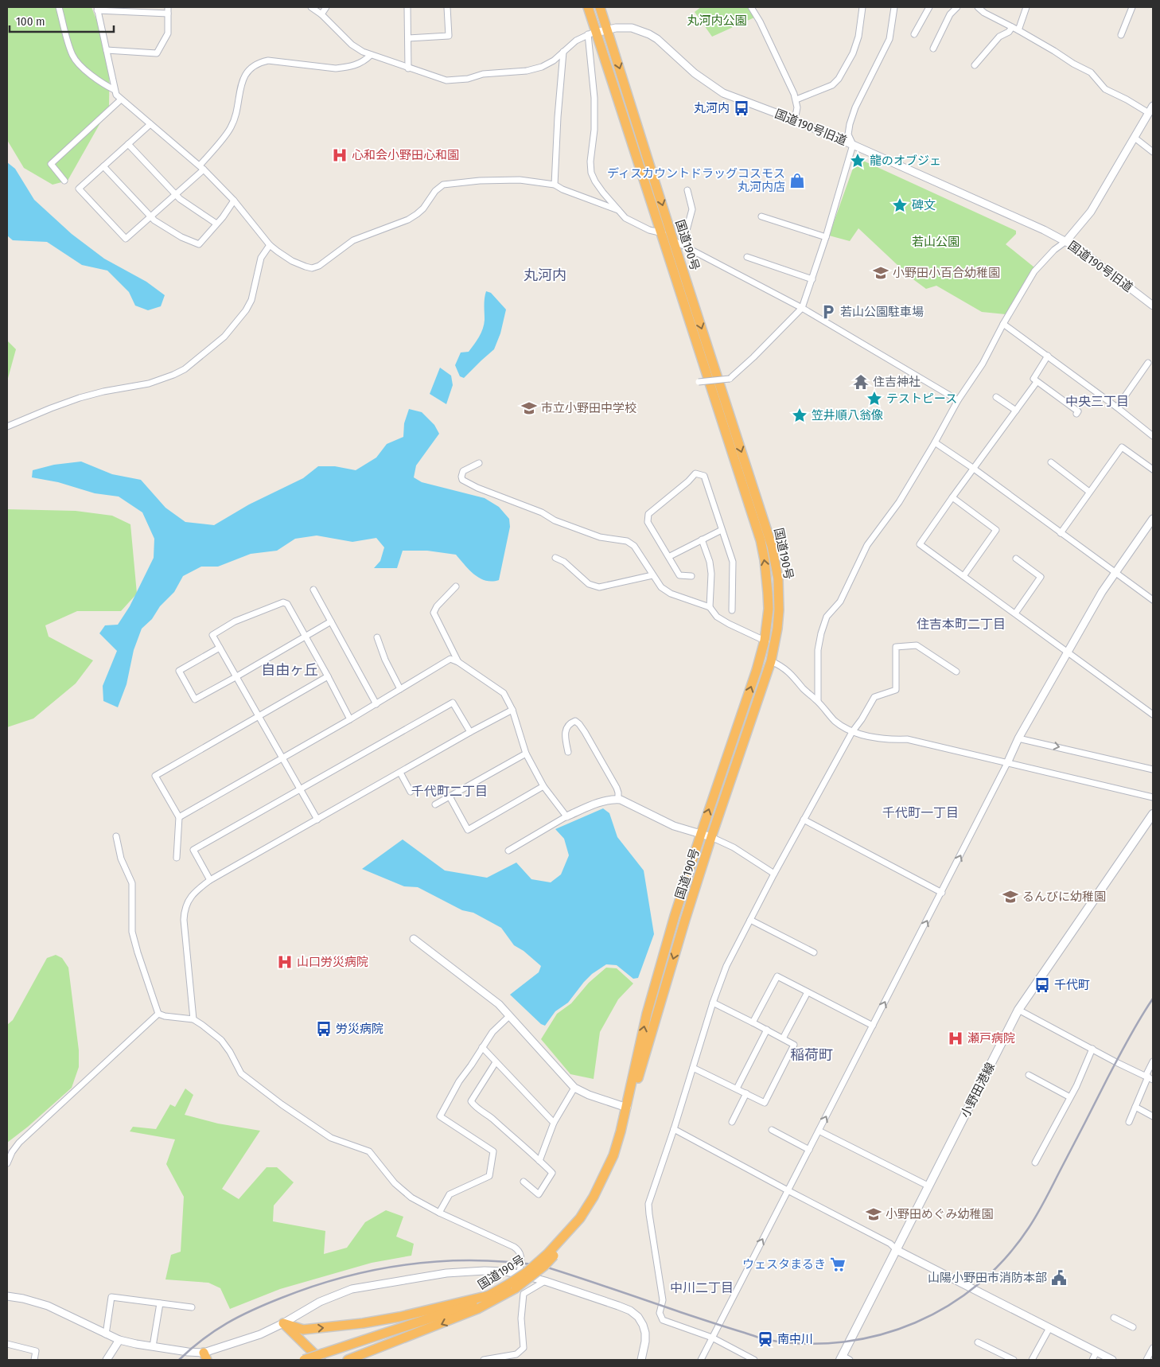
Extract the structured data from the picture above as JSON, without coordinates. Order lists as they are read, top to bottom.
{
  "streets": {
    "highway": ["国道190号"],
    "main road": ["小野田港線"],
    "street": ["国道190号旧道"]
  },
  "crossings": [
    ["国道190号旧道", "国道190号"]
  ],
  "districts": [
    "丸河内",
    "中央三丁目",
    "住吉本町二丁目",
    "自由ヶ丘",
    "千代町二丁目",
    "千代町一丁目",
    "稲荷町",
    "中川二丁目"
  ],
  "parks": ["丸河内公園", "若山公園"],
  "places": {
    "bus stop": ["丸河内", "千代町", "労災病院"],
    "hospital": ["心和会小野田心和園", "山口労災病院", "瀬戸病院"],
    "place": [
      "龍のオブジェ",
      "碑文",
      "テストピース",
      "笠井順八翁像"
    ],
    "shop": ["ディスカウントドラッグコスモス 丸河内店"],
    "school or university": [
      "小野田小百合幼稚園",
      "市立小野田中学校",
      "るんびに幼稚園",
      "小野田めぐみ幼稚園"
    ],
    "parking": ["若山公園駐車場"],
    "temple": ["住吉神社"],
    "supermarket": ["ウェスタまるき"],
    "public building": ["山陽小野田市消防本部"],
    "station": ["南中川"]
  },
  "scale_bar": "100 m"
}
